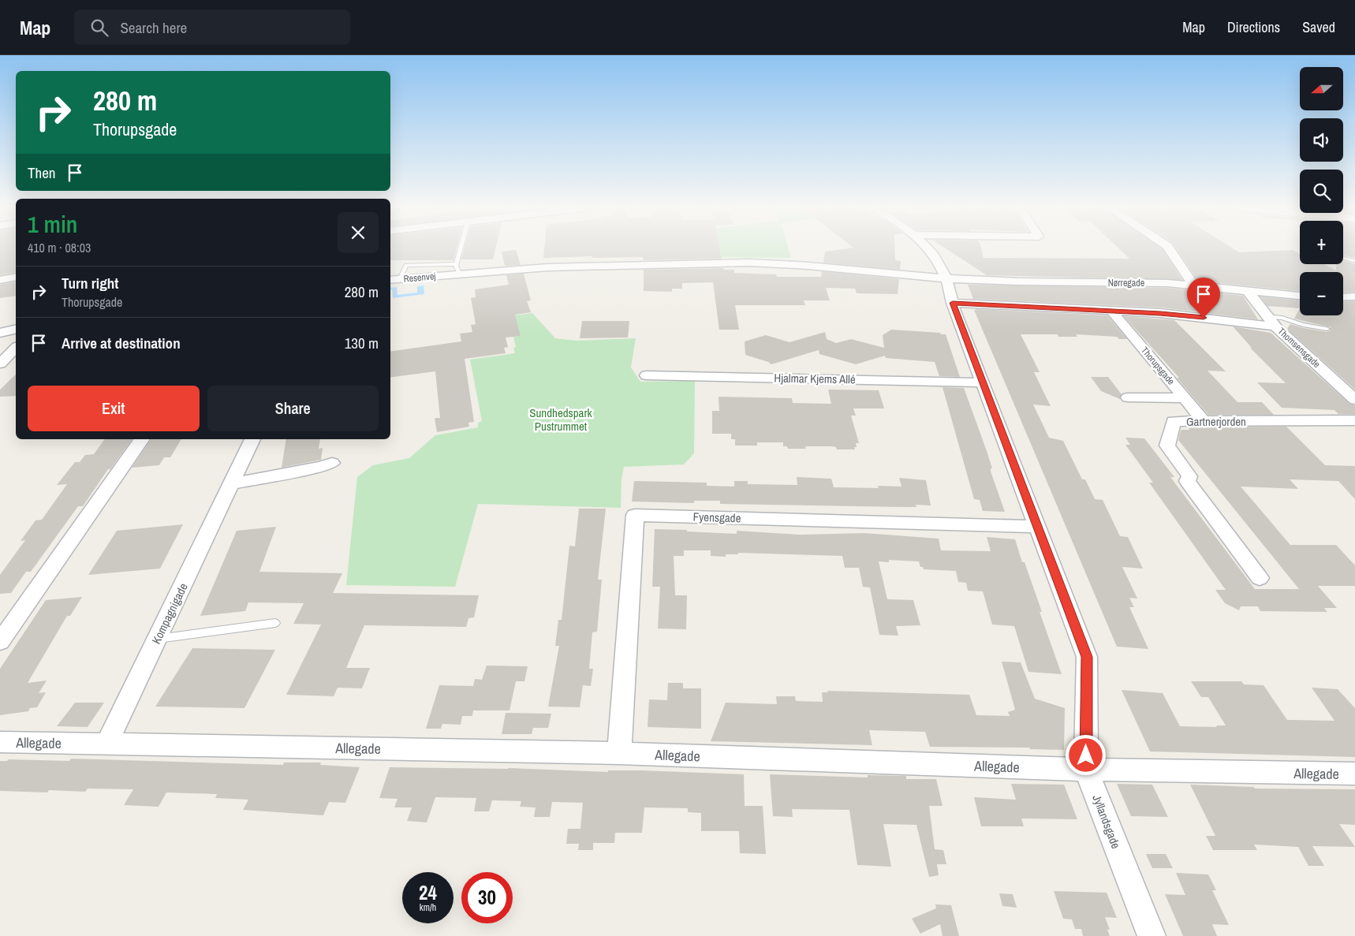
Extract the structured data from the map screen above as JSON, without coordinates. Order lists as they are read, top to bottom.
{
  "streets": {
    "street": [
      "Resenvej",
      "Nørregade",
      "Thomsensgade",
      "Thorupsgade",
      "Hjalmar Kjems Allé",
      "Gartnerjorden",
      "Fyensgade",
      "Kompagnigade",
      "Allegade",
      "Jyllandsgade"
    ]
  },
  "crossings": [
    ["Resenvej", "Nørregade"],
    ["Resenvej", "Jyllandsgade"],
    ["Nørregade", "Thomsensgade"],
    ["Nørregade", "Jyllandsgade"],
    ["Thorupsgade", "Gartnerjorden"],
    ["Hjalmar Kjems Allé", "Jyllandsgade"],
    ["Fyensgade", "Allegade"],
    ["Fyensgade", "Jyllandsgade"],
    ["Kompagnigade", "Allegade"],
    ["Allegade", "Jyllandsgade"]
  ],
  "parks": ["Sundhedspark Pustrummet"],
  "north": "left",
  "page": {
    "header": "Map",
    "search": "Search here",
    "nav": ["Map", "Directions", "Saved"],
    "map_buttons": ["+", "−"],
    "turn": ["280 m", "Thorupsgade"],
    "then": "Then",
    "heading": ["1 min", "410 m · 08:03"],
    "list": [
      {
        "name": "Turn right",
        "note": "Thorupsgade",
        "value": "280 m"
      },
      {
        "name": "Arrive at destination",
        "value": "130 m"
      }
    ],
    "buttons": ["Exit", "Share"],
    "speed": "24 km/h",
    "limit": "30"
  }
}
